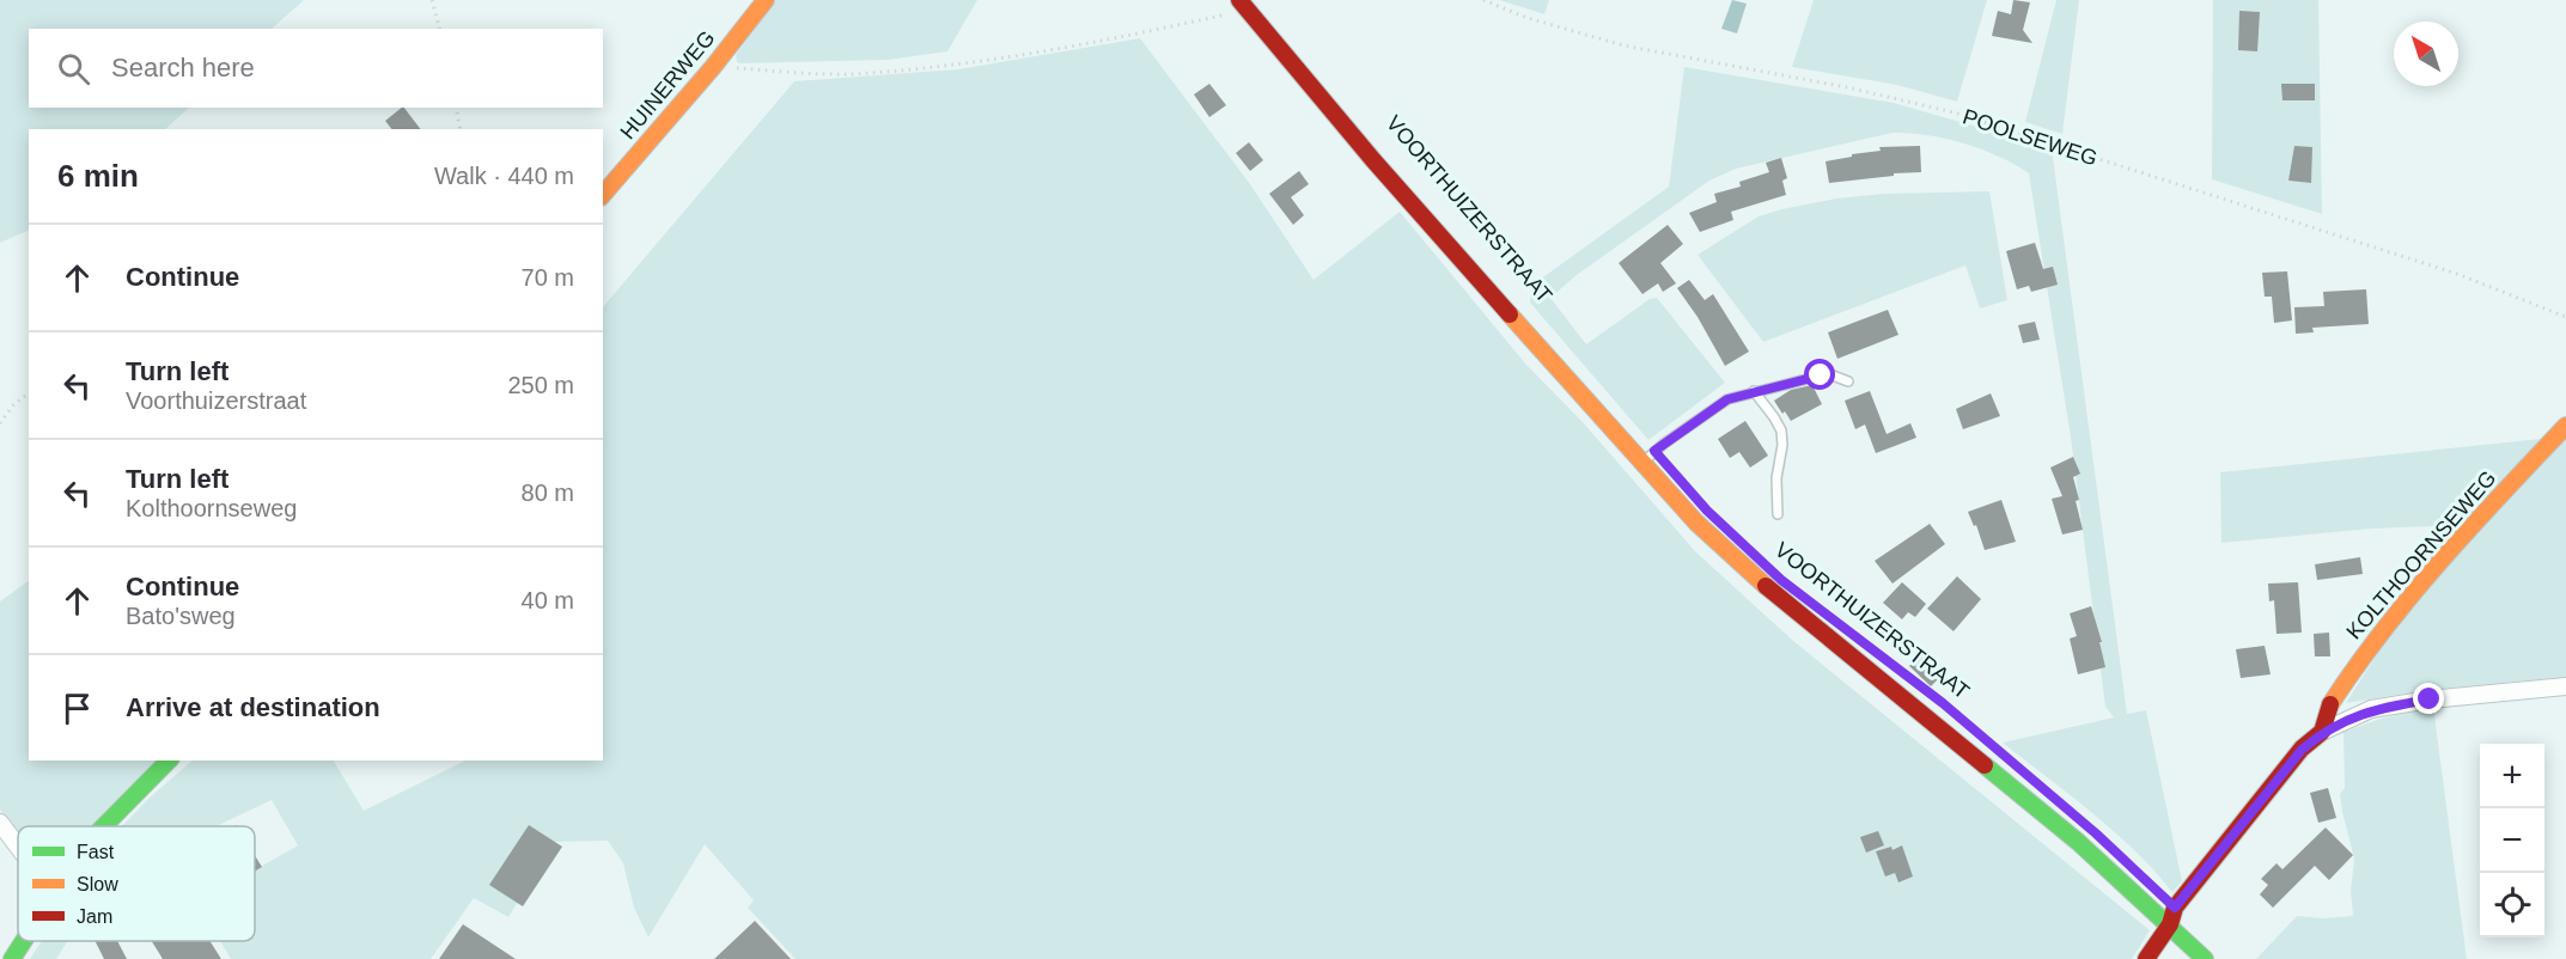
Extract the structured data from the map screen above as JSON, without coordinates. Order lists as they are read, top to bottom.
{
  "streets": {
    "main road": ["HUINERWEG", "VOORTHUIZERSTRAAT", "KOLTHOORNSEWEG"],
    "path": ["POOLSEWEG"]
  },
  "crossings": [
    ["VOORTHUIZERSTRAAT", "KOLTHOORNSEWEG"]
  ],
  "legend": ["Fast", "Slow", "Jam"],
  "north": "top left",
  "page": {
    "search": "Search here",
    "heading": ["6 min", "Walk · 440 m"],
    "list": [
      ["Continue", "70 m"],
      ["Turn left", "Voorthuizerstraat", "250 m"],
      ["Turn left", "Kolthoornseweg", "80 m"],
      ["Continue", "Bato'sweg", "40 m"],
      "Arrive at destination"
    ],
    "map_buttons": ["+", "−"]
  }
}
